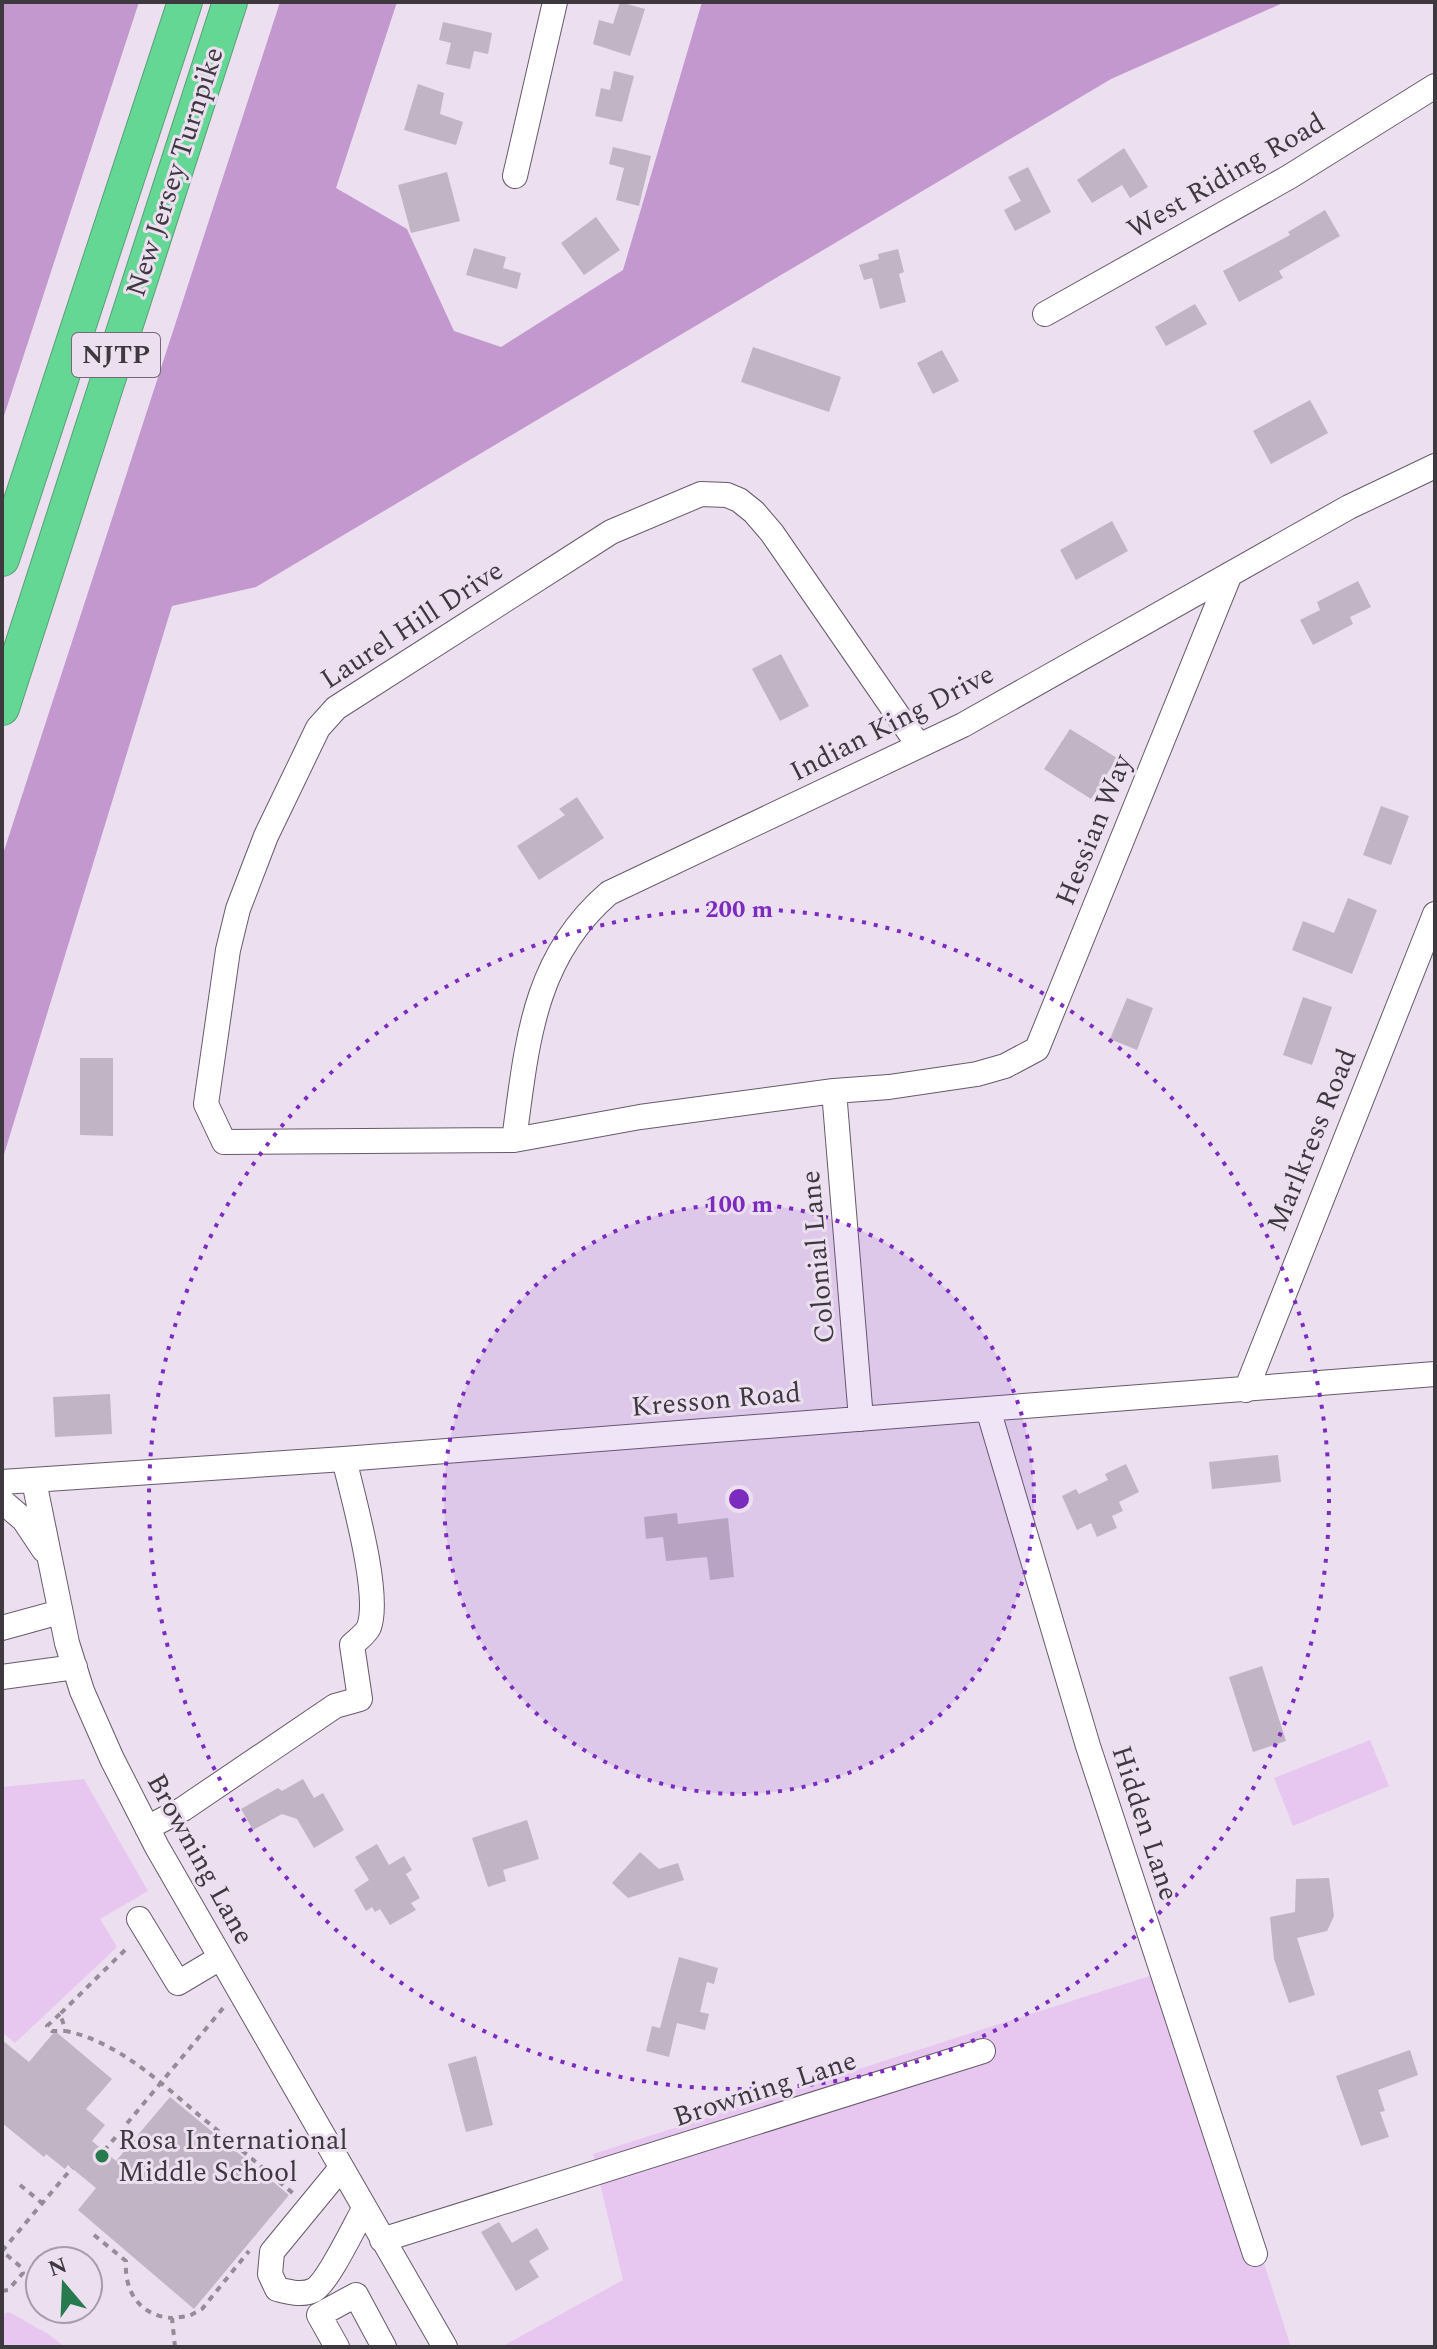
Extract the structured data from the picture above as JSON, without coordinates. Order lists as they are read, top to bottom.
{
  "streets": {
    "highway": ["New Jersey Turnpike", "NJTP"],
    "street": [
      "West Riding Road",
      "Laurel Hill Drive",
      "Indian King Drive",
      "Hessian Way",
      "Marlkress Road",
      "Colonial Lane",
      "Kresson Road",
      "Hidden Lane",
      "Browning Lane"
    ]
  },
  "crossings": [
    ["Laurel Hill Drive", "Indian King Drive"],
    ["Laurel Hill Drive", "Hessian Way"],
    ["Laurel Hill Drive", "Colonial Lane"],
    ["Indian King Drive", "Hessian Way"],
    ["Marlkress Road", "Kresson Road"],
    ["Colonial Lane", "Kresson Road"],
    ["Kresson Road", "Hidden Lane"],
    ["Kresson Road", "Browning Lane"]
  ],
  "places": ["Rosa International Middle School"],
  "north": "top",
  "rings": ["200 m", "100 m"]
}
